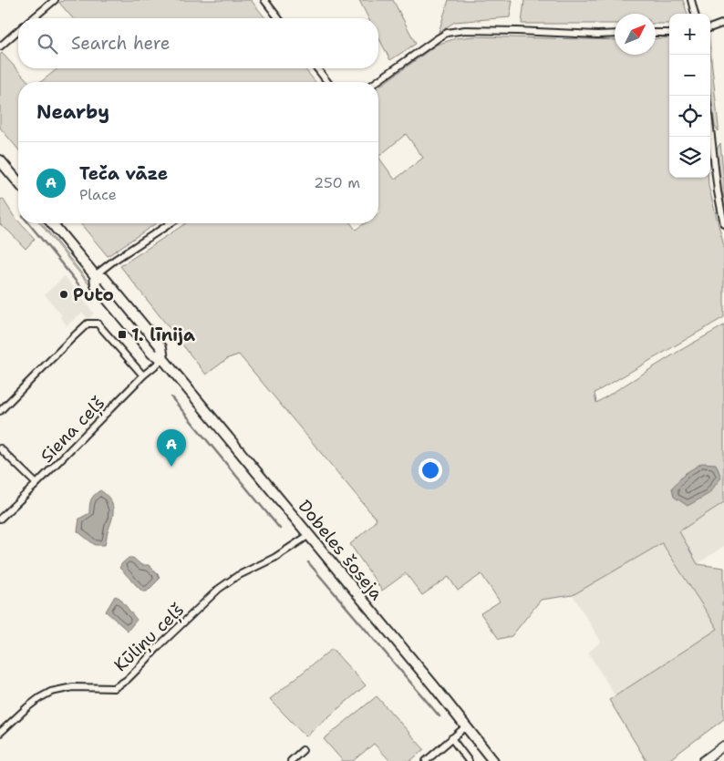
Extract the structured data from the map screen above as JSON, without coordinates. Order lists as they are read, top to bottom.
{
  "streets": {
    "main road": ["Dobeles šoseja"],
    "street": ["Siena ceļš", "Kūliņu ceļš"]
  },
  "crossings": [
    ["Siena ceļš", "Dobeles šoseja"],
    ["Dobeles šoseja", "Kūliņu ceļš"]
  ],
  "places": {
    "other": ["Puto"],
    "transit": ["1. līnija"]
  },
  "north": "top right",
  "page": {
    "map_buttons": ["+", "−"],
    "search": "Search here",
    "heading": "Nearby",
    "list": [
      {
        "mark": "A",
        "name": "Teča vāze",
        "note": "Place",
        "value": "250 m"
      }
    ],
    "pins": "A"
  }
}
